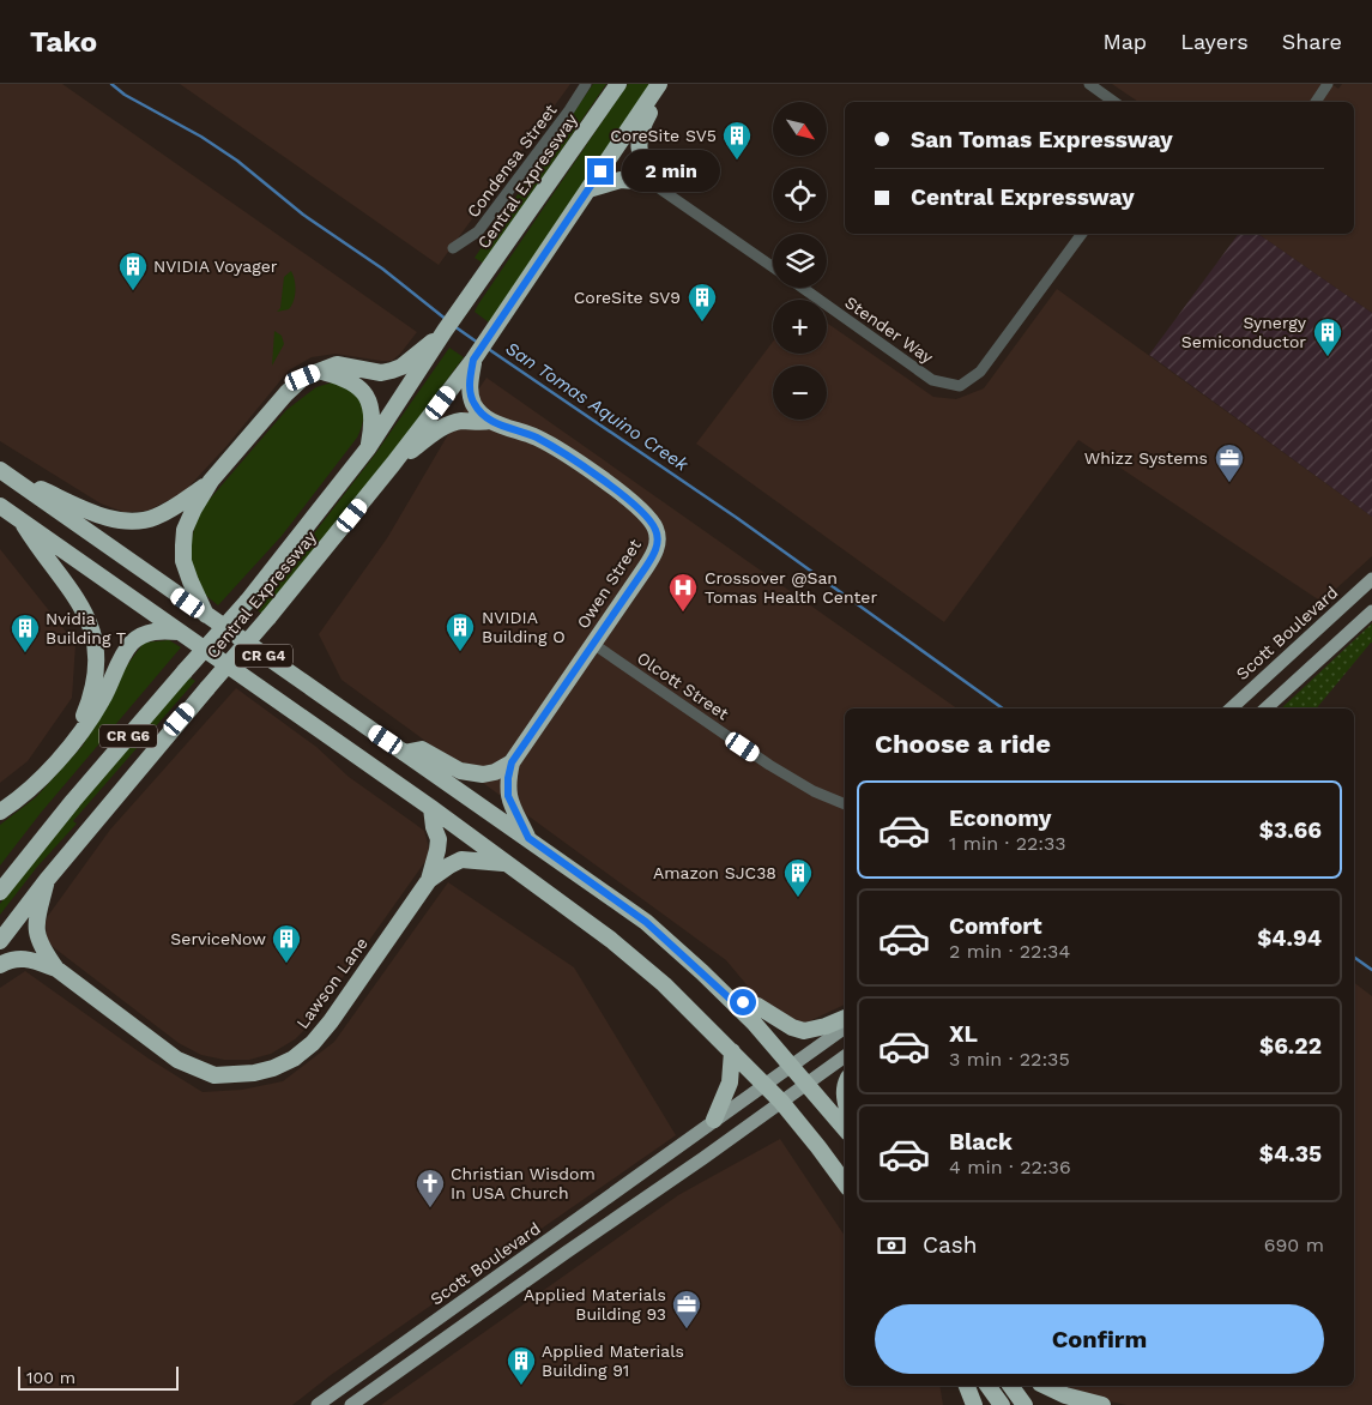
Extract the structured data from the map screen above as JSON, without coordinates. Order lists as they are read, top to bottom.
{
  "streets": {
    "highway": [
      "Central Expressway",
      "Owen Street",
      "CR G4",
      "CR G6",
      "Lawson Lane"
    ],
    "main road": ["Scott Boulevard"],
    "street": ["Condensa Street", "Stender Way", "Olcott Street"]
  },
  "crossings": [
    ["Owen Street", "Olcott Street"],
    ["Scott Boulevard", "CR G4"]
  ],
  "water": ["San Tomas Aquino Creek"],
  "places": {
    "building": [
      "CoreSite SV5",
      "NVIDIA Voyager",
      "CoreSite SV9",
      "Synergy Semiconductor",
      "NVIDIA Building O",
      "Nvidia Building T",
      "Amazon SJC38",
      "ServiceNow",
      "Applied Materials Building 91"
    ],
    "office": ["Whizz Systems", "Applied Materials Building 93"],
    "hospital": ["Crossover @San Tomas Health Center"],
    "church": ["Christian Wisdom In USA Church"]
  },
  "scale_bar": "100 m",
  "north": "bottom right",
  "page": {
    "header": "Tako",
    "nav": ["Map", "Layers", "Share"],
    "map_buttons": ["+", "−"],
    "banner": ["San Tomas Expressway", "Central Expressway"],
    "bubble": "2 min",
    "heading": "Choose a ride",
    "list": [
      {
        "name": "Economy",
        "note": "1 min · 22:33",
        "value": "$3.66"
      },
      {
        "name": "Comfort",
        "note": "2 min · 22:34",
        "value": "$4.94"
      },
      {
        "name": "XL",
        "note": "3 min · 22:35",
        "value": "$6.22"
      },
      {
        "name": "Black",
        "note": "4 min · 22:36",
        "value": "$4.35"
      }
    ],
    "pay": ["Cash", "690 m"],
    "buttons": "Confirm",
    "scale": "100 m"
  }
}
